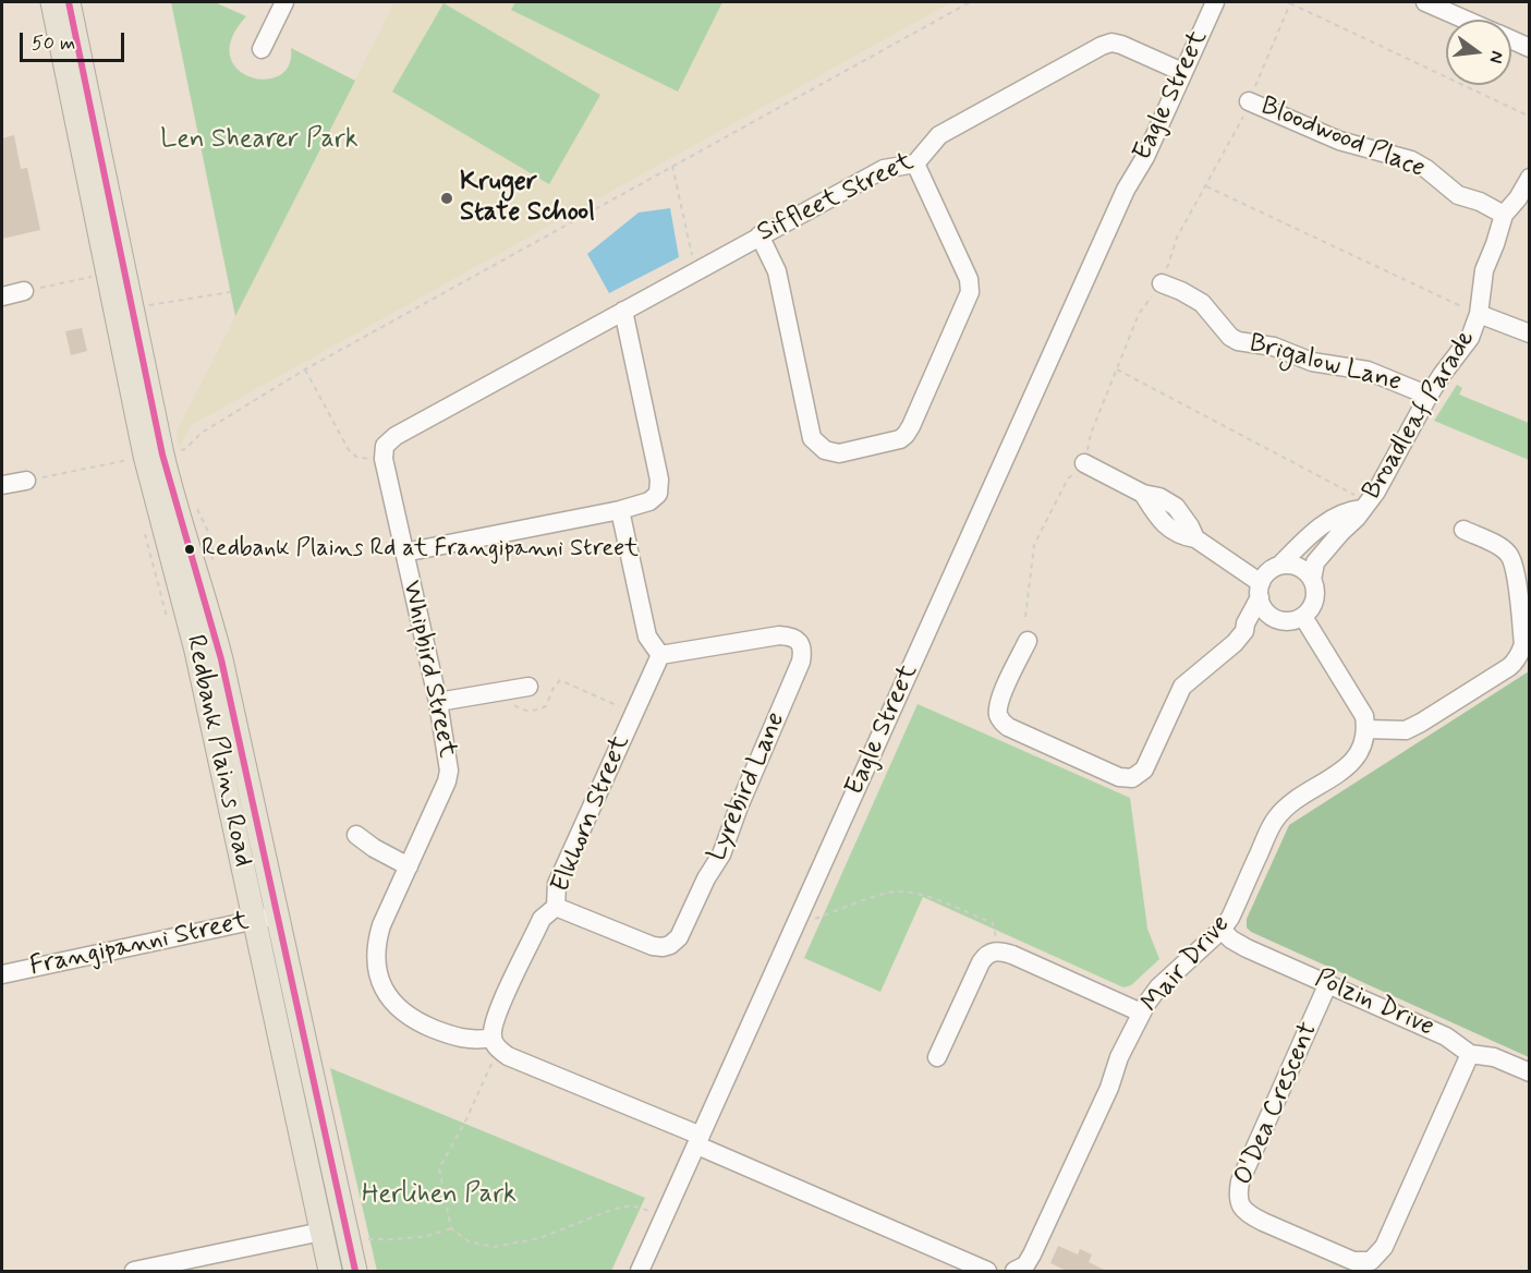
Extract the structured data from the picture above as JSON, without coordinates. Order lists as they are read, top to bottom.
{
  "streets": {
    "main road": ["Redbank Plains Road"],
    "street": [
      "Eagle Street",
      "Bloodwood Place",
      "Siffleet Street",
      "Brigalow Lane",
      "Broadleaf Parade",
      "Whipbird Street",
      "Lyrebird Lane",
      "Elkhorn Street",
      "Frangipanni Street",
      "Mair Drive",
      "Polzin Drive",
      "O'Dea Crescent"
    ]
  },
  "crossings": [
    ["Eagle Street", "Siffleet Street"],
    ["Bloodwood Place", "Broadleaf Parade"],
    ["Siffleet Street", "Whipbird Street"],
    ["Brigalow Lane", "Broadleaf Parade"],
    ["Whipbird Street", "Elkhorn Street"],
    ["Redbank Plains Road", "Frangipanni Street"],
    ["Lyrebird Lane", "Elkhorn Street"],
    ["Mair Drive", "Polzin Drive"],
    ["Polzin Drive", "O'Dea Crescent"]
  ],
  "parks": ["Len Shearer Park", "Herlihen Park"],
  "places": ["Kruger State School", "Redbank Plains Rd at Frangipanni Street"],
  "scale_bar": "50 m",
  "north": "right"
}
